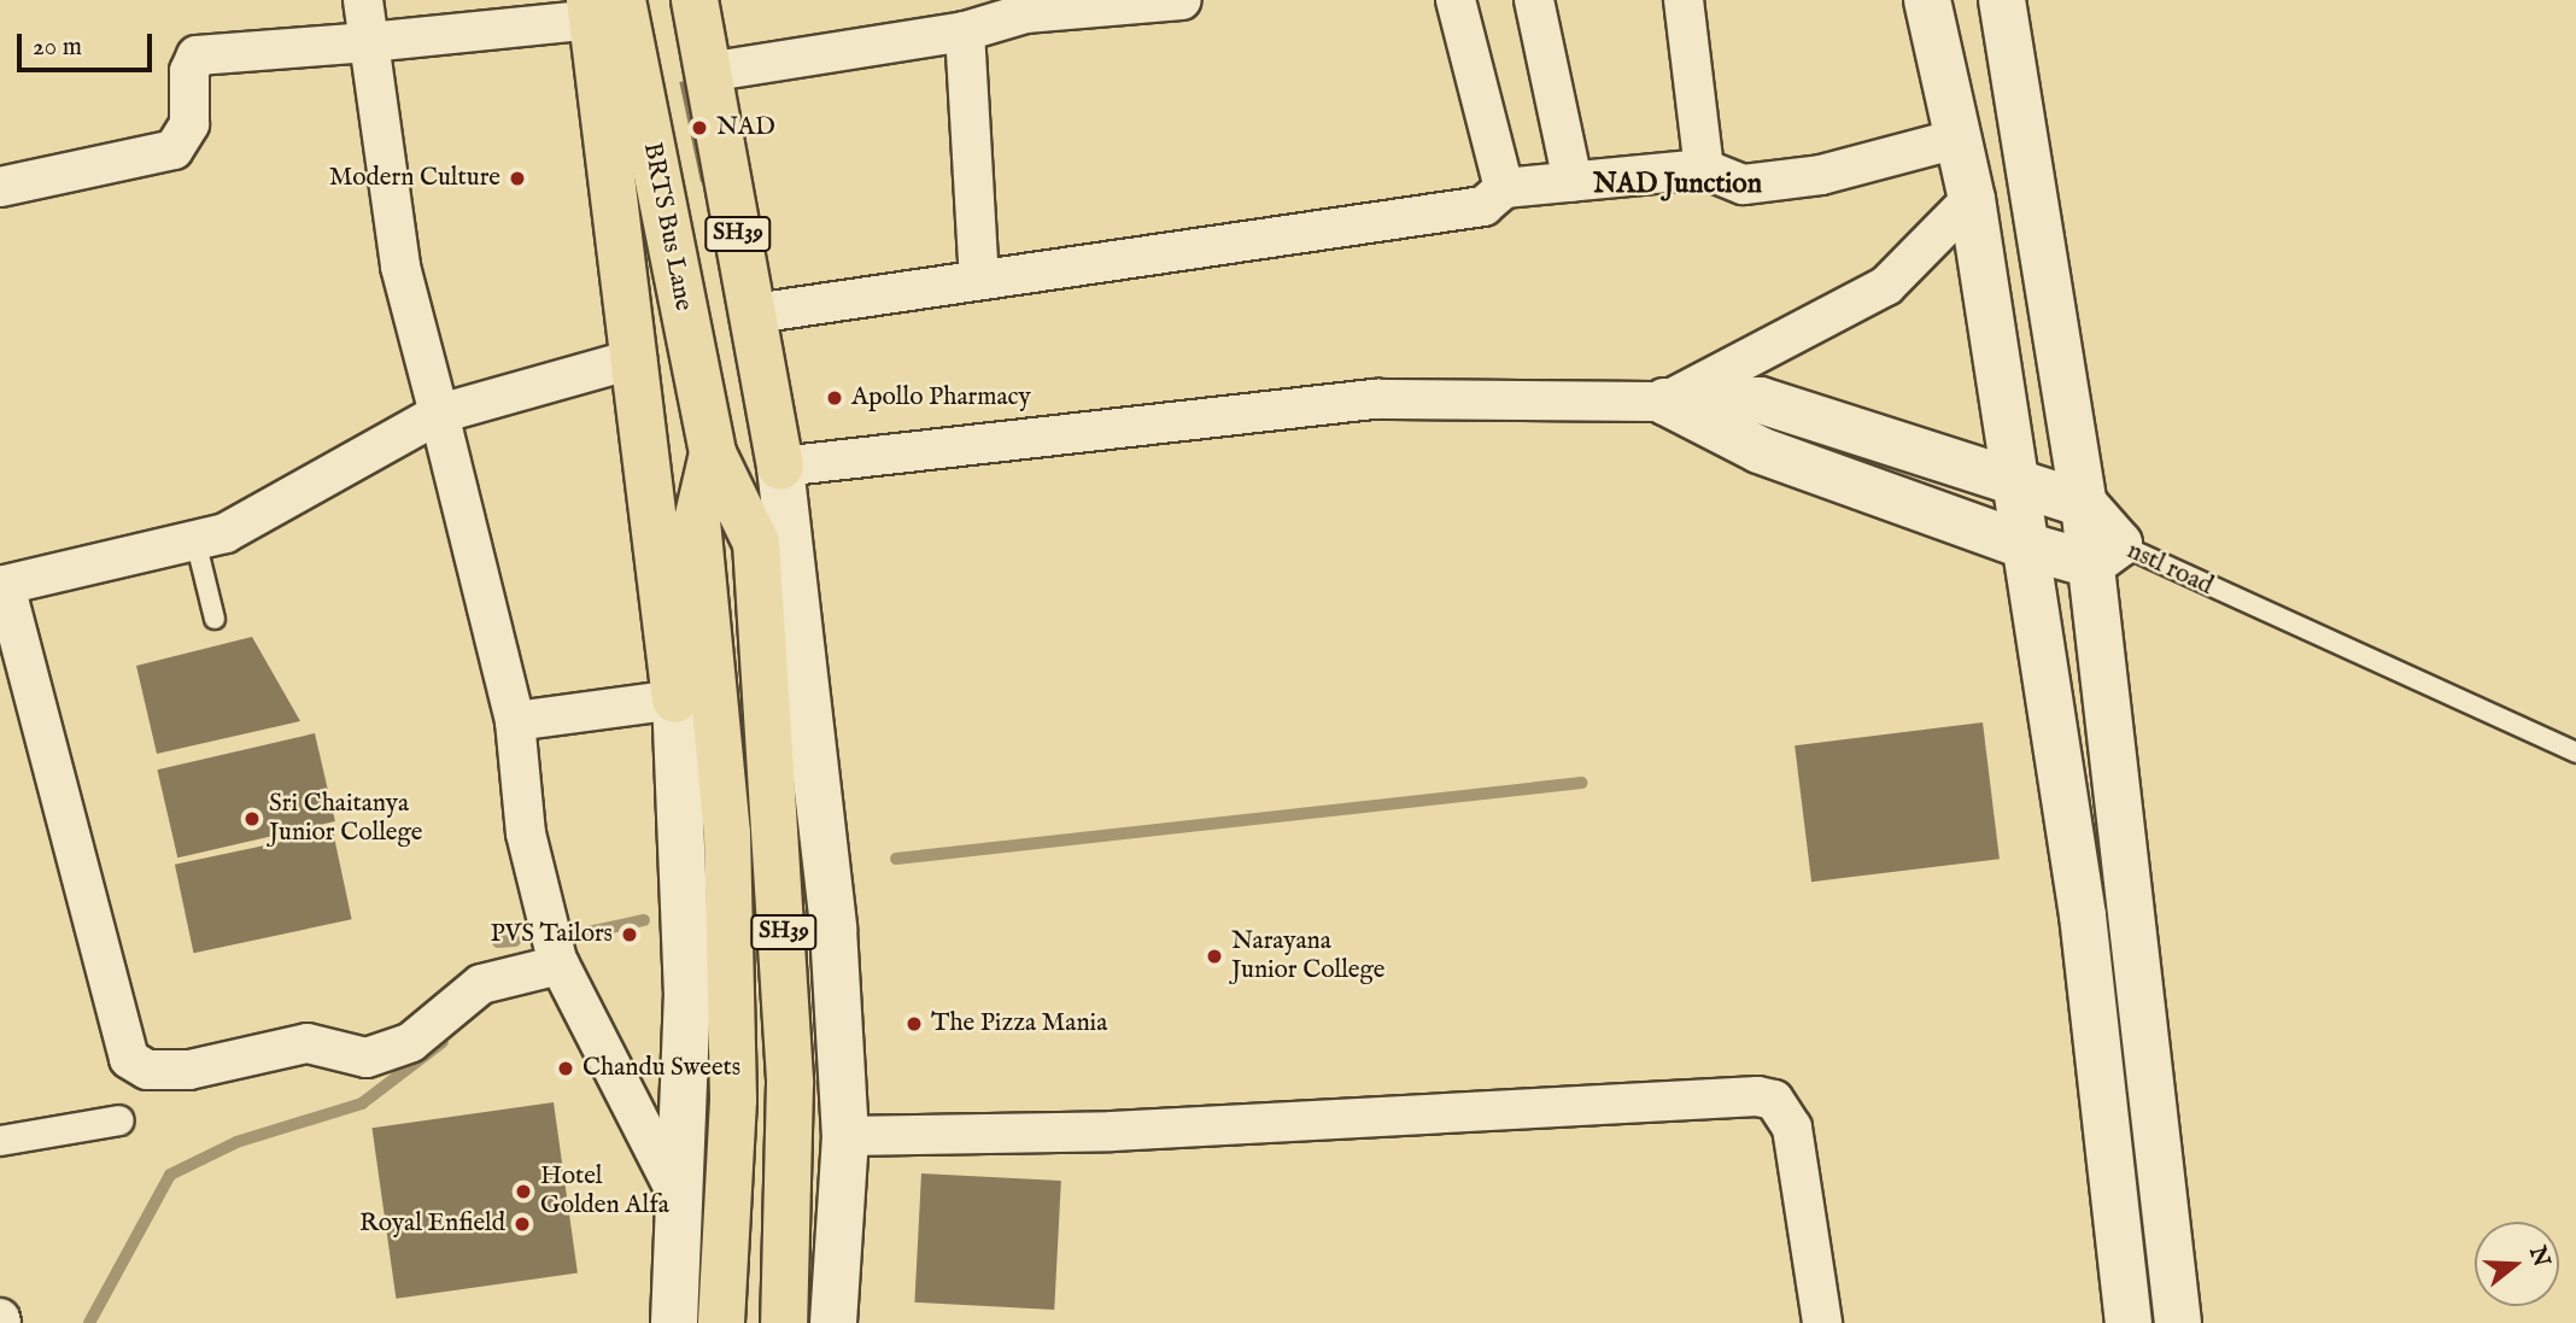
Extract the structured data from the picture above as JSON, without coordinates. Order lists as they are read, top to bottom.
{
  "streets": {
    "main road": ["BRTS Bus Lane", "SH39"],
    "street": ["nstl road"]
  },
  "crossings": [
    ["BRTS Bus Lane", "SH39"]
  ],
  "districts": ["NAD Junction"],
  "places": [
    "NAD",
    "Modern Culture",
    "Apollo Pharmacy",
    "Sri Chaitanya Junior College",
    "PVS Tailors",
    "Narayana Junior College",
    "The Pizza Mania",
    "Chandu Sweets",
    "Hotel Golden Alfa",
    "Royal Enfield"
  ],
  "scale_bar": "20 m",
  "north": "right"
}
